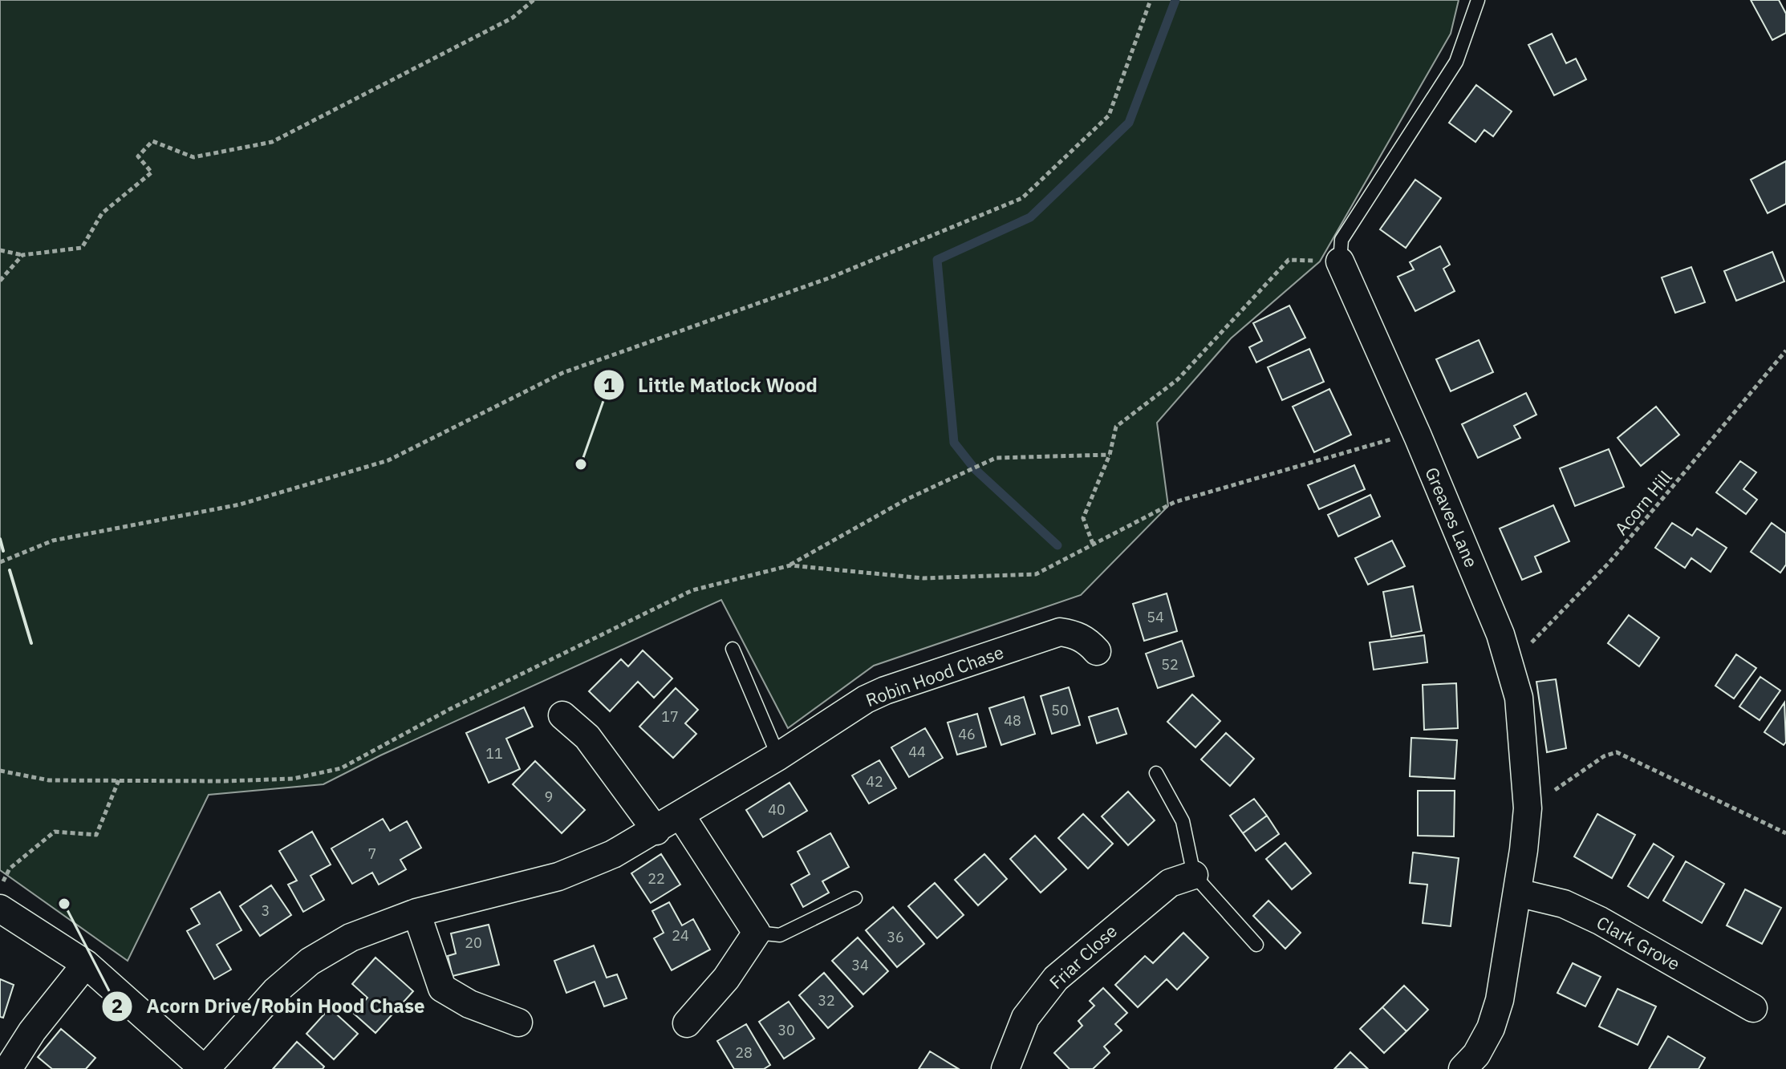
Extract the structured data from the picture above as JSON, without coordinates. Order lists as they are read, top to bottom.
{
  "streets": {
    "street": [
      "Greaves Lane",
      "Robin Hood Chase",
      "Clark Grove",
      "Friar Close"
    ],
    "path": ["Acorn Hill"]
  },
  "crossings": [
    ["Acorn Hill", "Greaves Lane"],
    ["Greaves Lane", "Clark Grove"]
  ],
  "places": ["Little Matlock Wood", "Acorn Drive/Robin Hood Chase"],
  "house_numbers": [
    "54",
    "52",
    "50",
    "17",
    "48",
    "46",
    "44",
    "11",
    "42",
    "9",
    "40",
    "7",
    "22",
    "3",
    "24",
    "36",
    "20",
    "34",
    "32",
    "30",
    "28"
  ]
}
